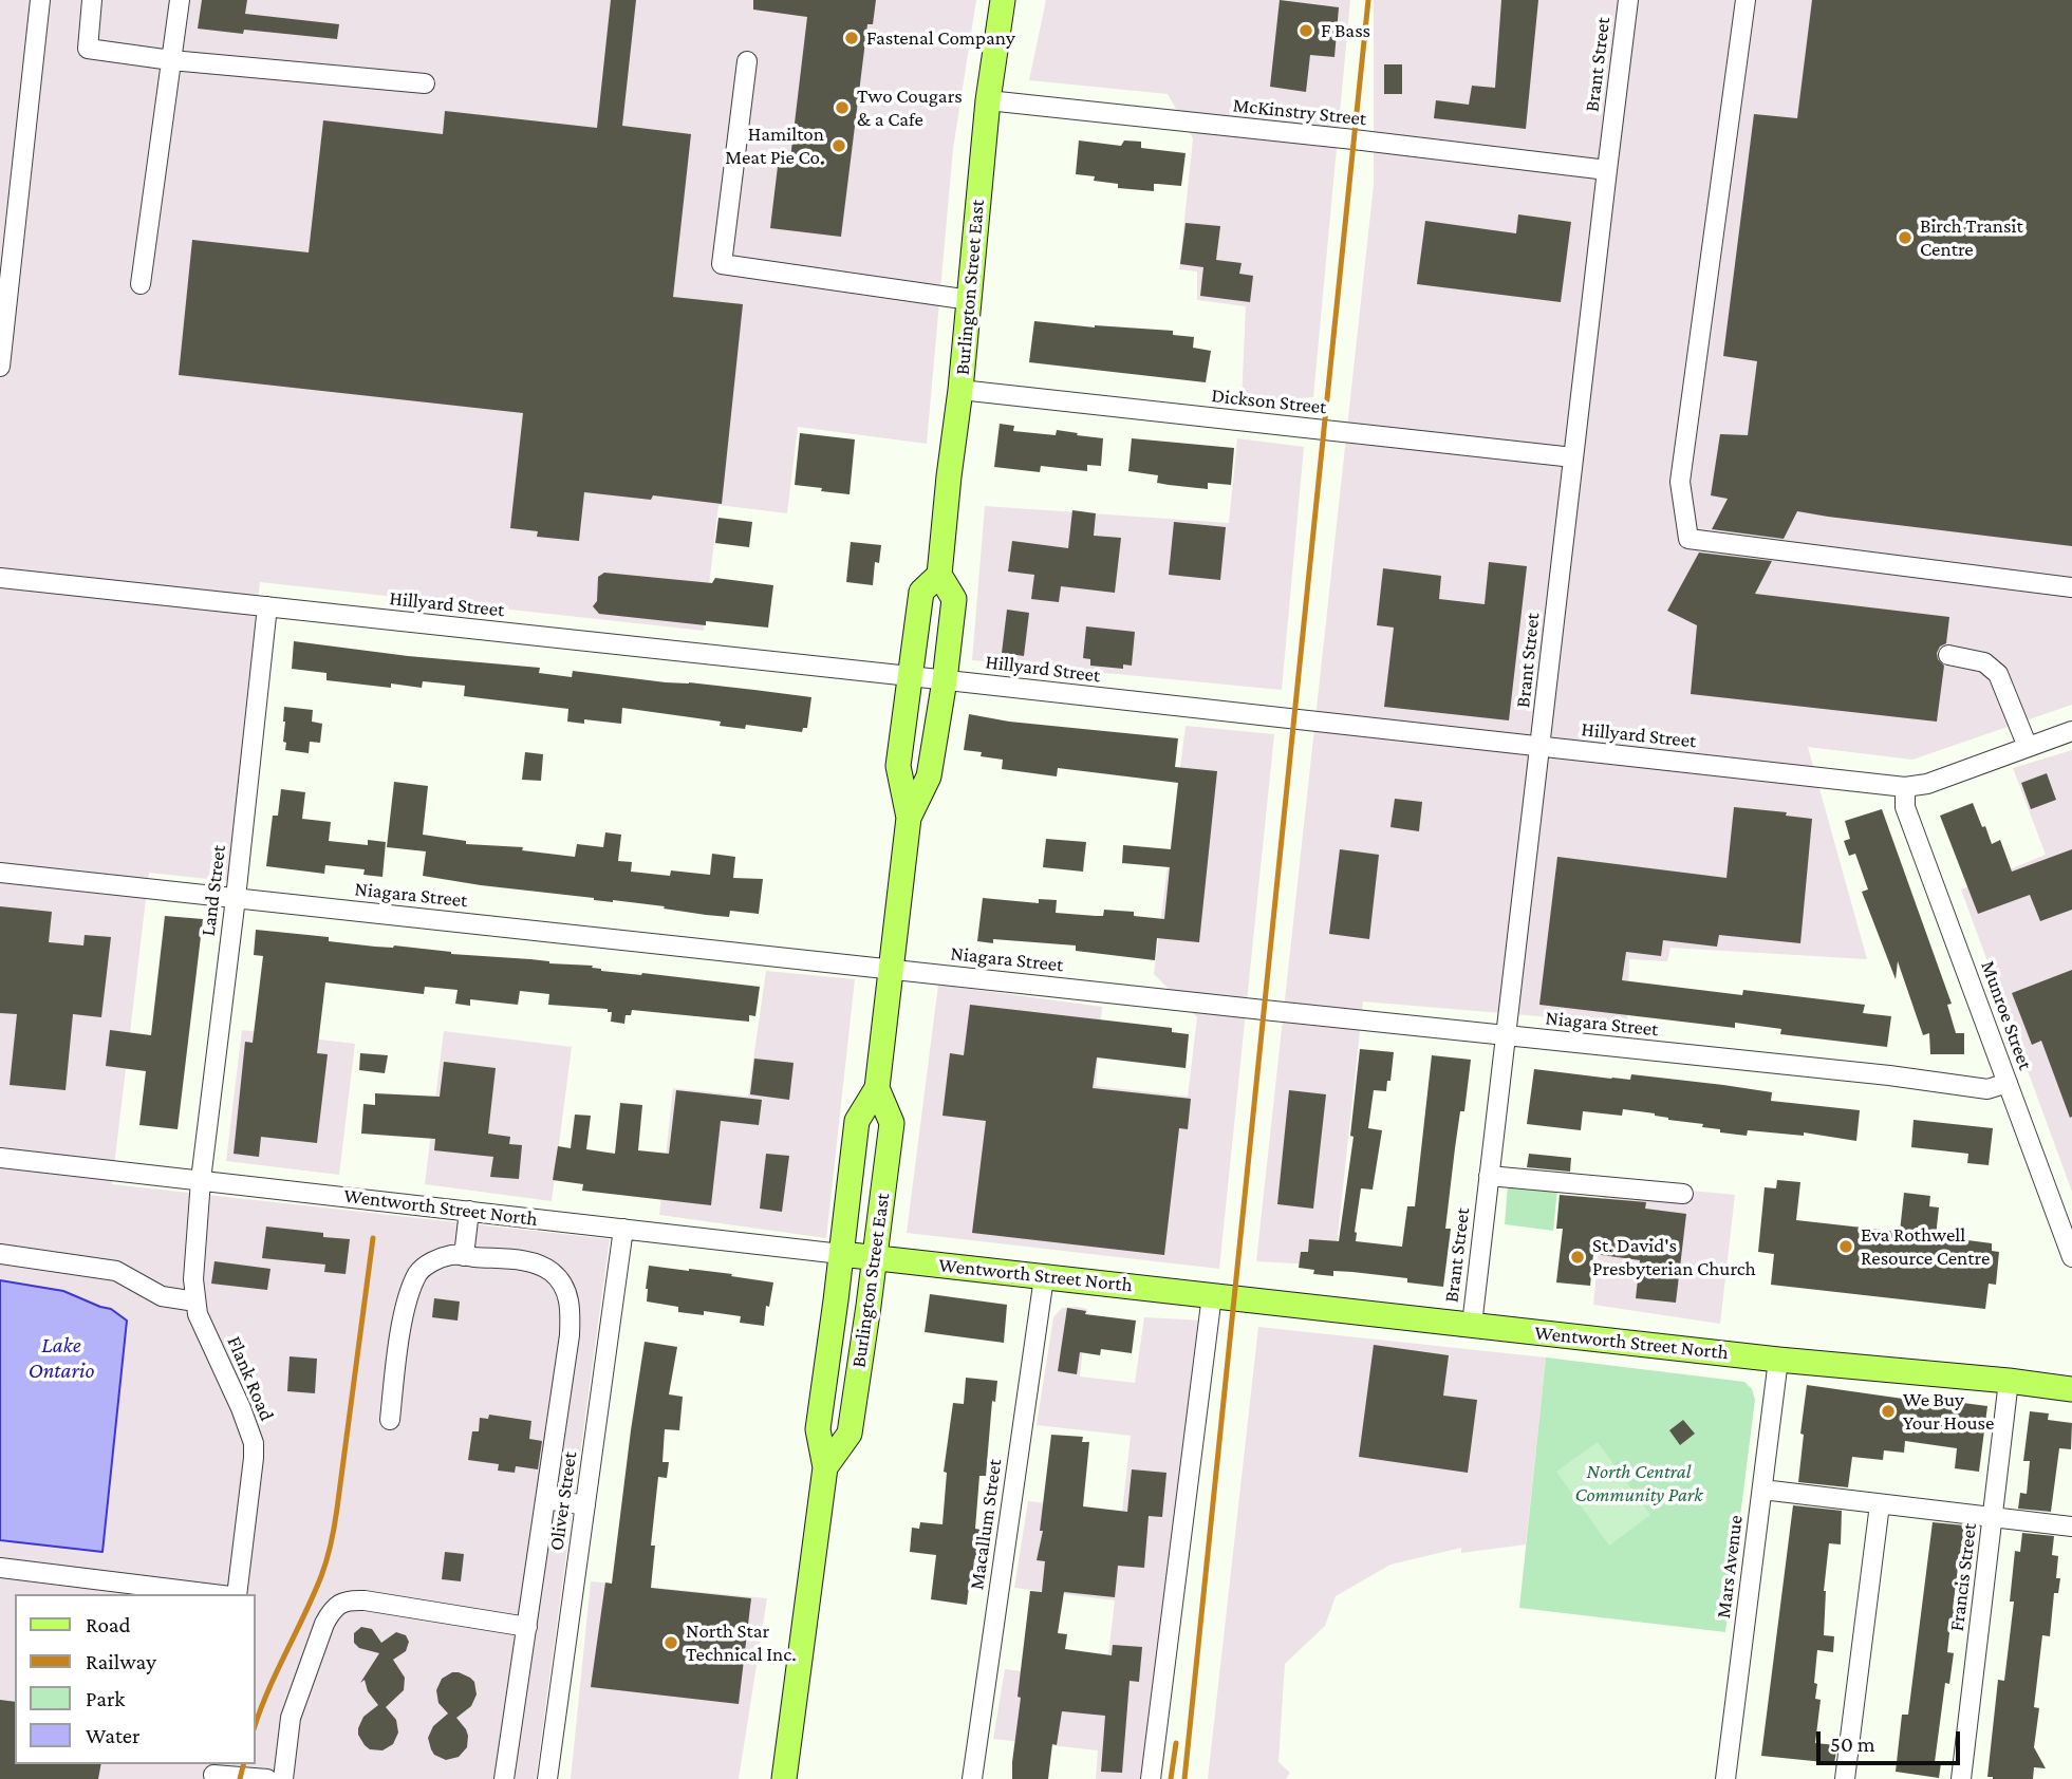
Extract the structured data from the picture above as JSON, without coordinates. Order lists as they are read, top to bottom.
{
  "streets": {
    "main road": ["Burlington Street East", "Wentworth Street North"],
    "street": [
      "Brant Street",
      "McKinstry Street",
      "Dickson Street",
      "Hillyard Street",
      "Land Street",
      "Niagara Street",
      "Munroe Street",
      "Flank Road",
      "Oliver Street",
      "Macallum Street",
      "Mars Avenue",
      "Francis Street"
    ]
  },
  "crossings": [
    ["Brant Street", "McKinstry Street"],
    ["Brant Street", "Dickson Street"],
    ["Brant Street", "Hillyard Street"],
    ["Brant Street", "Niagara Street"],
    ["Brant Street", "Wentworth Street North"],
    ["McKinstry Street", "Burlington Street East"],
    ["Burlington Street East", "Dickson Street"],
    ["Burlington Street East", "Hillyard Street"],
    ["Burlington Street East", "Niagara Street"],
    ["Burlington Street East", "Wentworth Street North"],
    ["Hillyard Street", "Land Street"],
    ["Hillyard Street", "Munroe Street"],
    ["Land Street", "Niagara Street"],
    ["Land Street", "Wentworth Street North"],
    ["Land Street", "Flank Road"],
    ["Niagara Street", "Munroe Street"],
    ["Wentworth Street North", "Flank Road"],
    ["Wentworth Street North", "Oliver Street"],
    ["Wentworth Street North", "Macallum Street"],
    ["Wentworth Street North", "Mars Avenue"],
    ["Wentworth Street North", "Francis Street"]
  ],
  "water": ["Lake Ontario"],
  "parks": ["North Central Community Park"],
  "places": [
    "F Bass",
    "Fastenal Company",
    "Two Cougars & a Cafe",
    "Hamilton Meat Pie Co.",
    "Birch Transit Centre",
    "Eva Rothwell Resource Centre",
    "St. David's Presbyterian Church",
    "We Buy Your House",
    "North Star Technical Inc."
  ],
  "legend": [
    "Road",
    "Railway",
    "Park",
    "Water"
  ],
  "scale_bar": "50 m"
}
